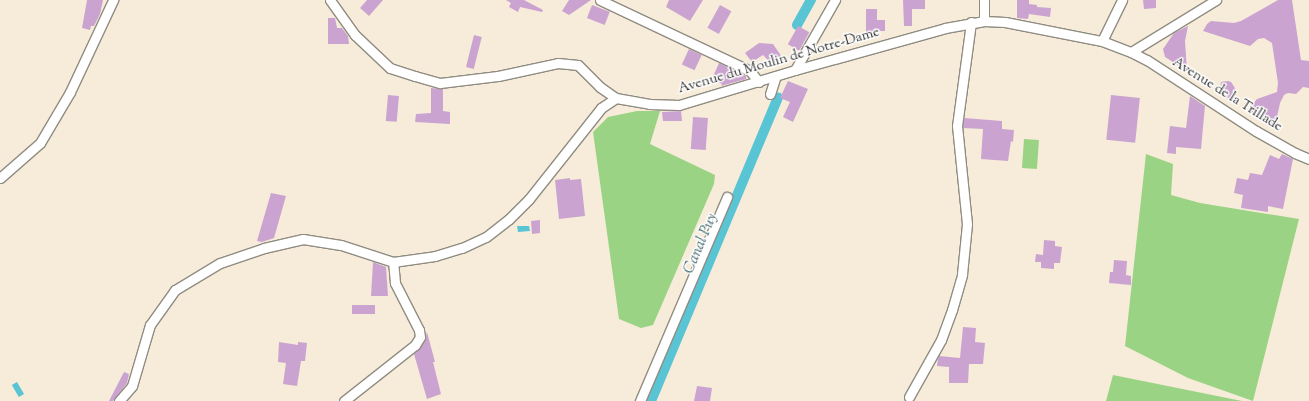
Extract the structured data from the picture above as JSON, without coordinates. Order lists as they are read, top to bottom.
{
  "streets": {
    "street": ["Avenue du Moulin de Notre-Dame", "Avenue de la Trillade"]
  },
  "crossings": [
    ["Avenue du Moulin de Notre-Dame", "Avenue de la Trillade"]
  ],
  "water": ["Canal Puy"]
}
